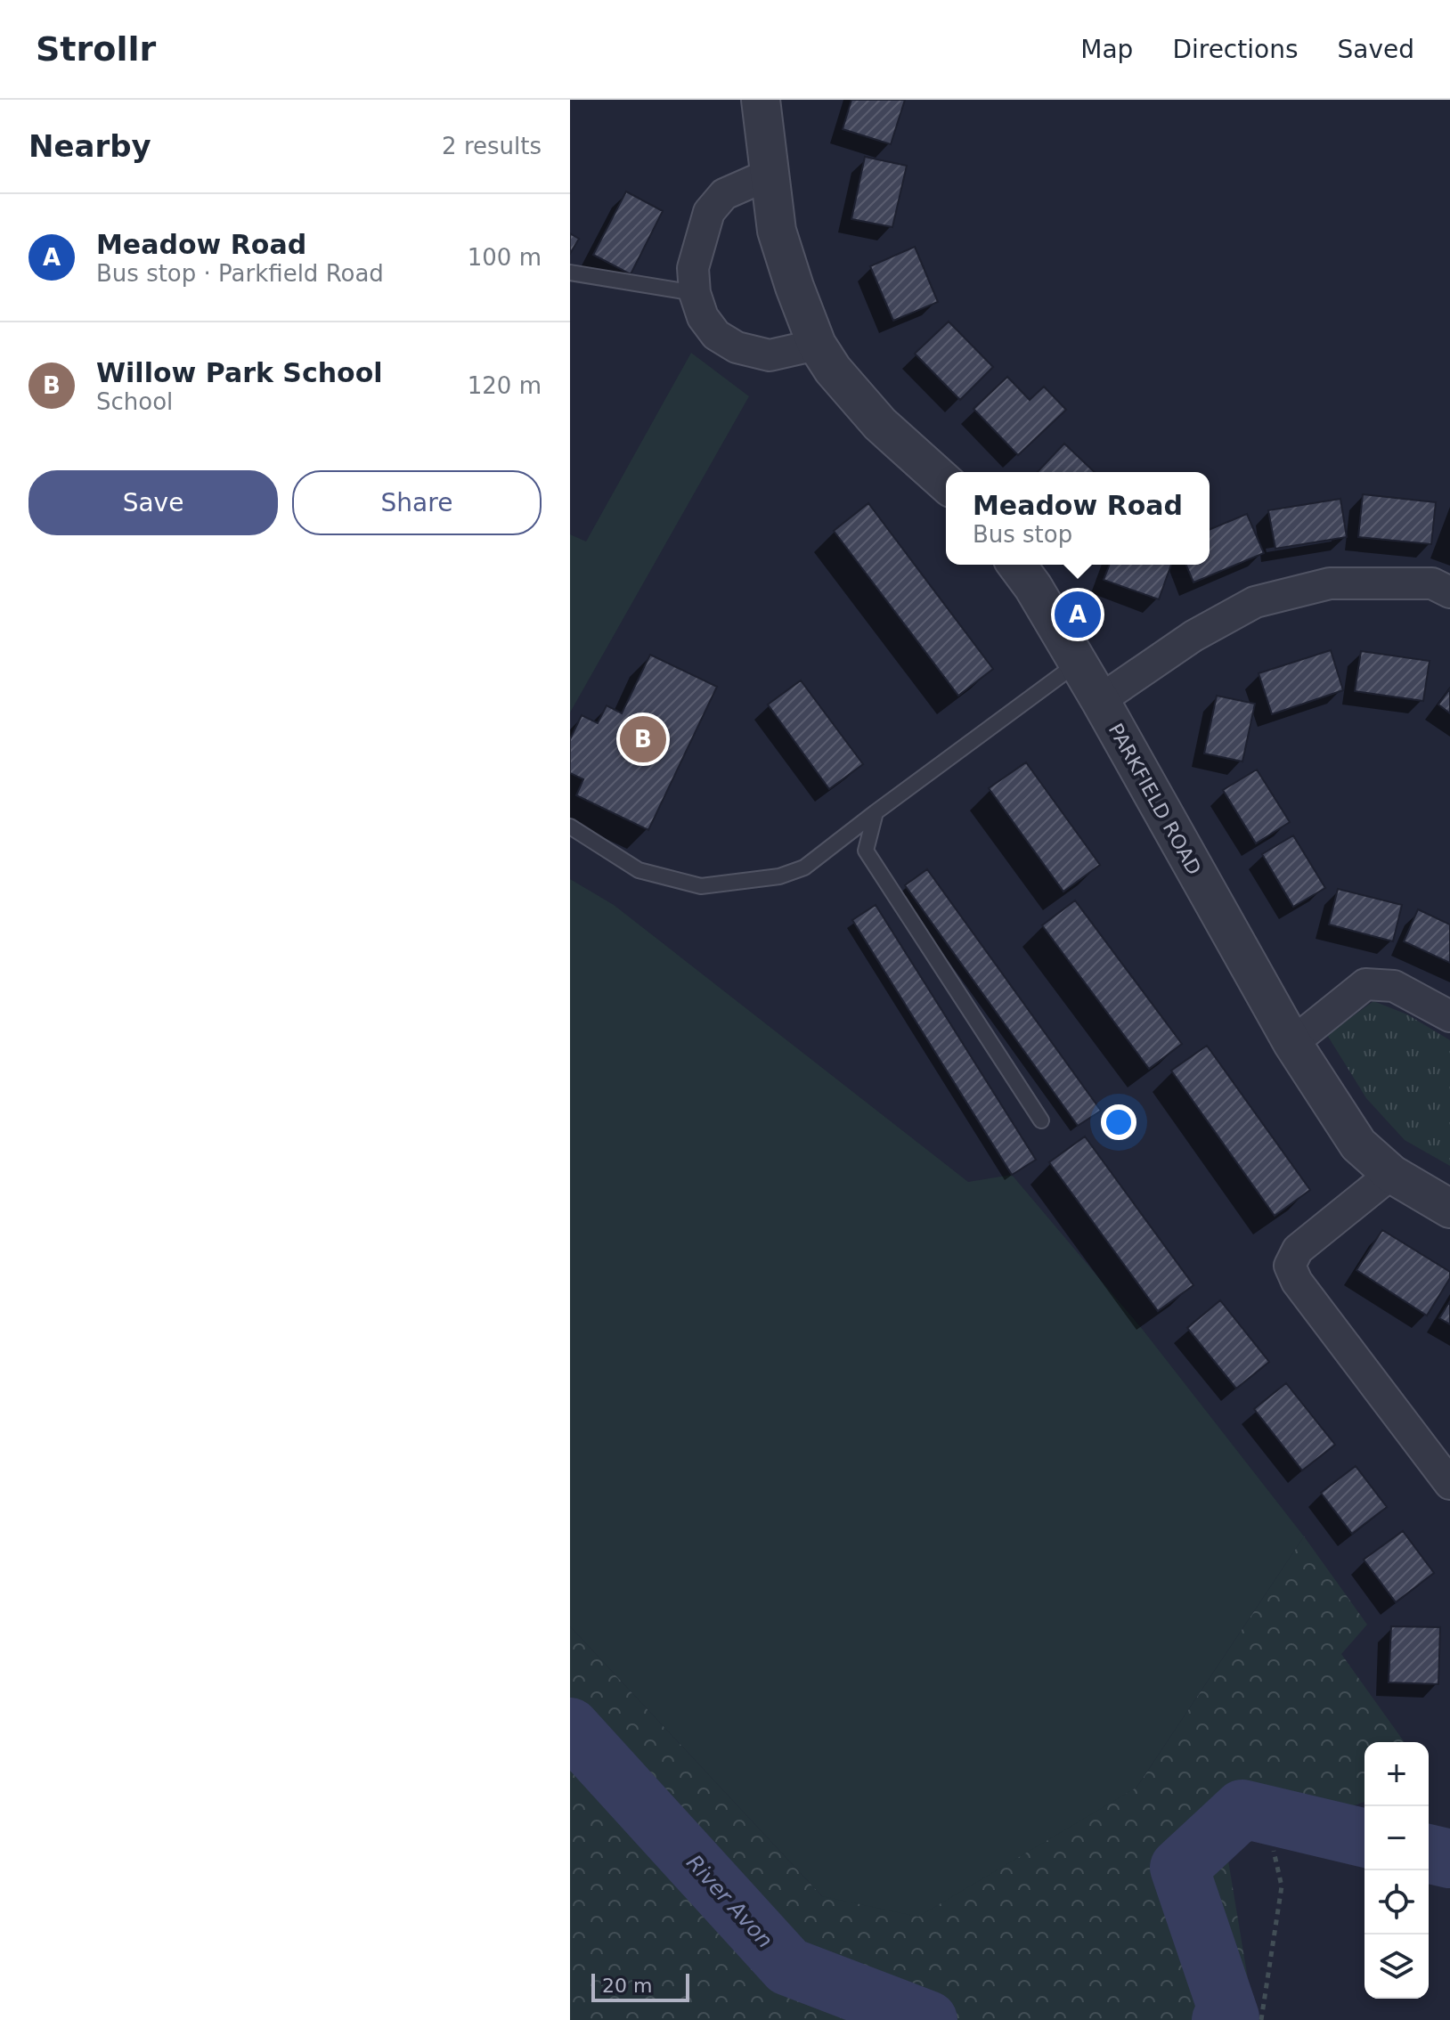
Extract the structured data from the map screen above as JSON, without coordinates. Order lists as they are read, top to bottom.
{
  "streets": {
    "street": ["PARKFIELD ROAD"]
  },
  "water": ["River Avon"],
  "scale_bar": "20 m",
  "page": {
    "header": "Strollr",
    "nav": ["Map", "Directions", "Saved"],
    "heading": ["Nearby", "2 results"],
    "list": [
      {
        "mark": "A",
        "name": "Meadow Road",
        "note": "Bus stop · Parkfield Road",
        "value": "100 m"
      },
      {
        "mark": "B",
        "name": "Willow Park School",
        "note": "School",
        "value": "120 m"
      }
    ],
    "buttons": ["Save", "Share"],
    "popup": ["Meadow Road", "Bus stop"],
    "pins": ["A", "B"],
    "map_buttons": ["+", "−"],
    "scale": "20 m"
  }
}
